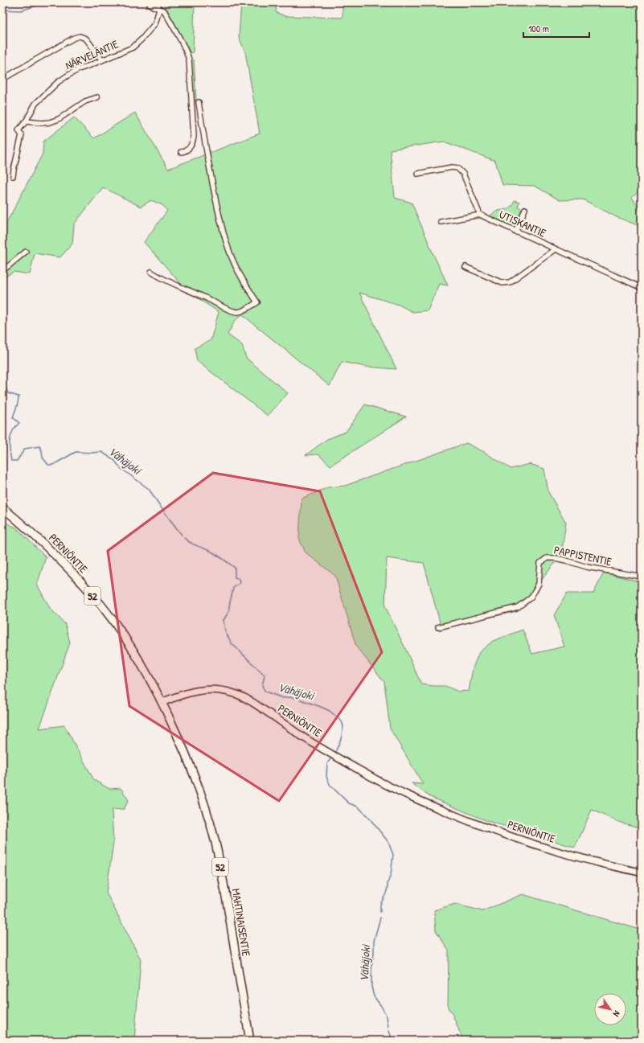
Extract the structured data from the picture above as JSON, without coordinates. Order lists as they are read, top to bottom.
{
  "streets": {
    "main road": ["PERNIÖNTIE", "52", "MAHTINAISENTIE"],
    "street": ["NÄRVELÄNTIE", "UTISKANTIE", "PAPPISTENTIE"]
  },
  "crossings": [
    ["PERNIÖNTIE", "MAHTINAISENTIE"]
  ],
  "water": ["Vähäjoki"],
  "scale_bar": "100 m",
  "north": "bottom right"
}
